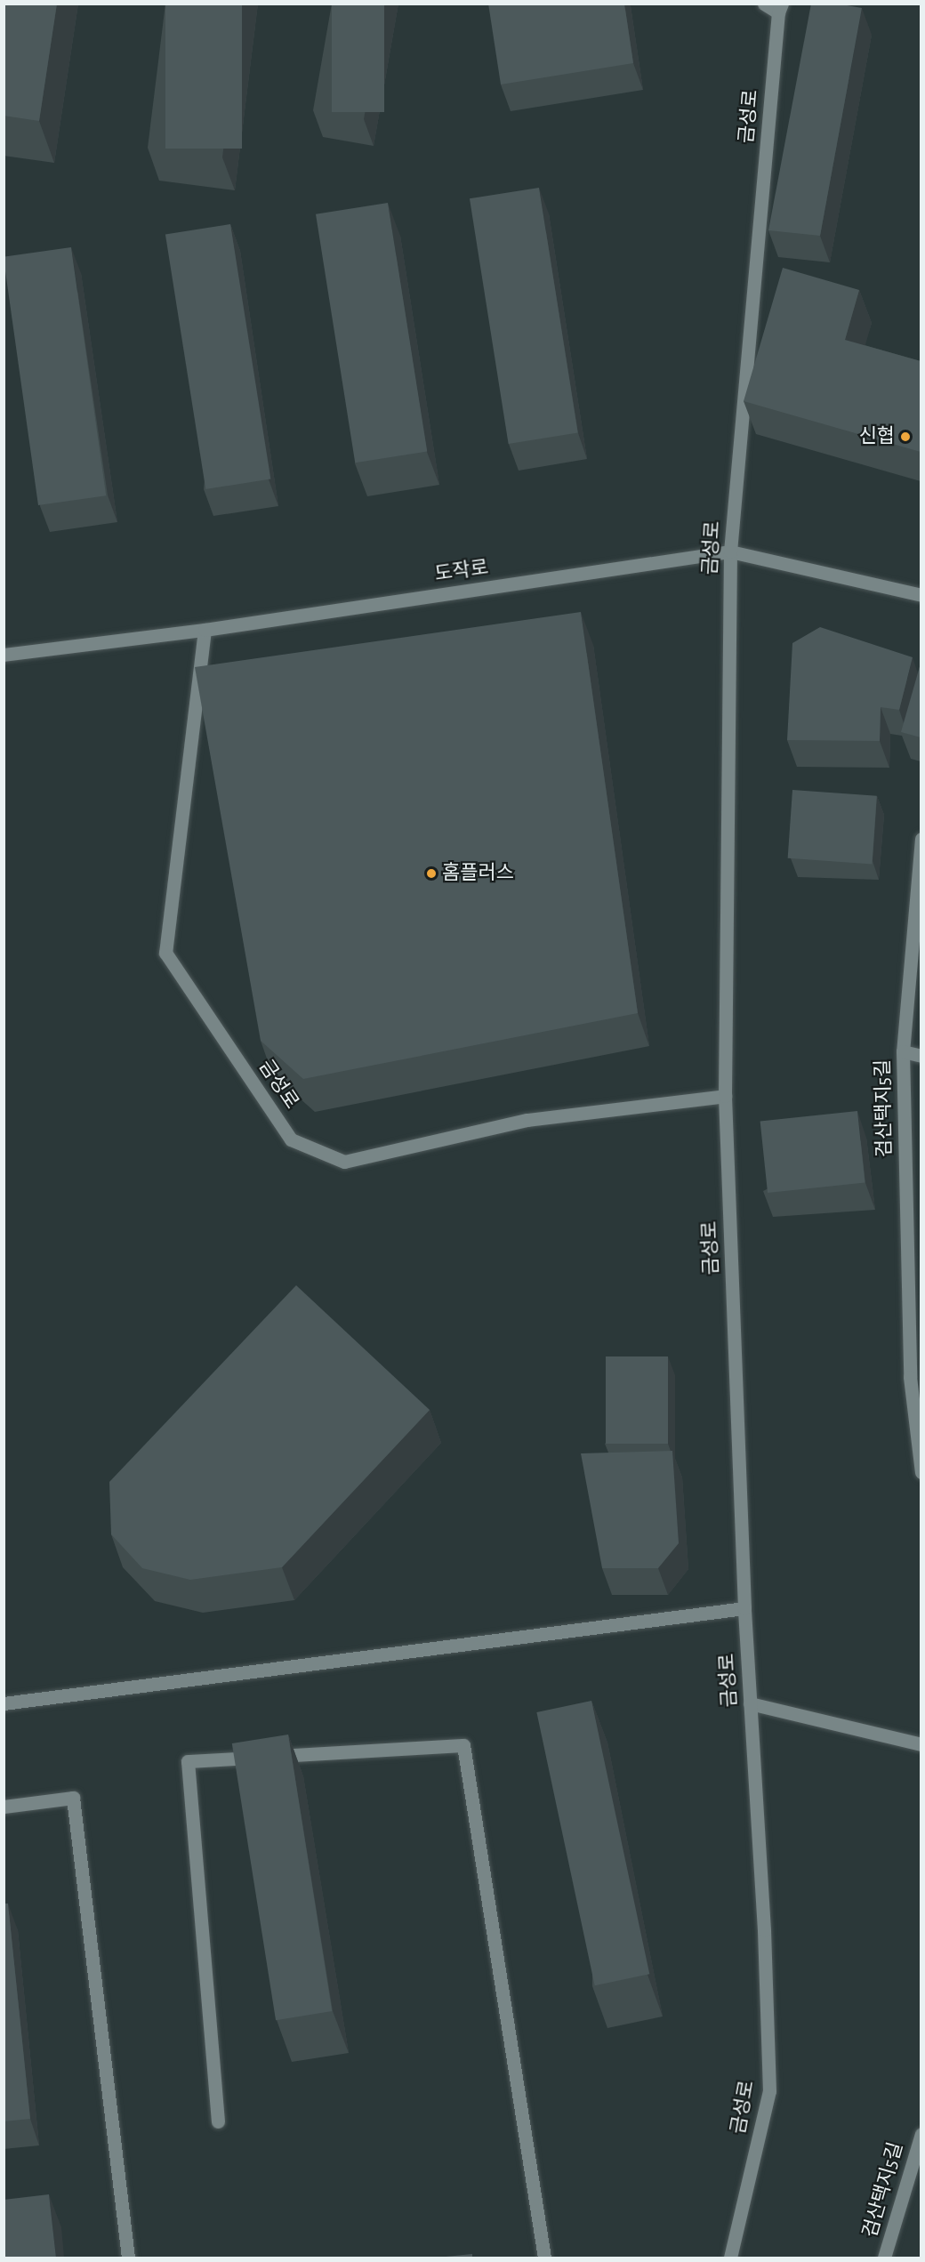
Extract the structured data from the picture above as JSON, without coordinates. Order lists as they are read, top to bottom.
{
  "streets": {
    "street": ["금성로", "도작로", "검산택지5길"]
  },
  "crossings": [
    ["금성로", "도작로"]
  ],
  "places": ["신협", "홈플러스"]
}
